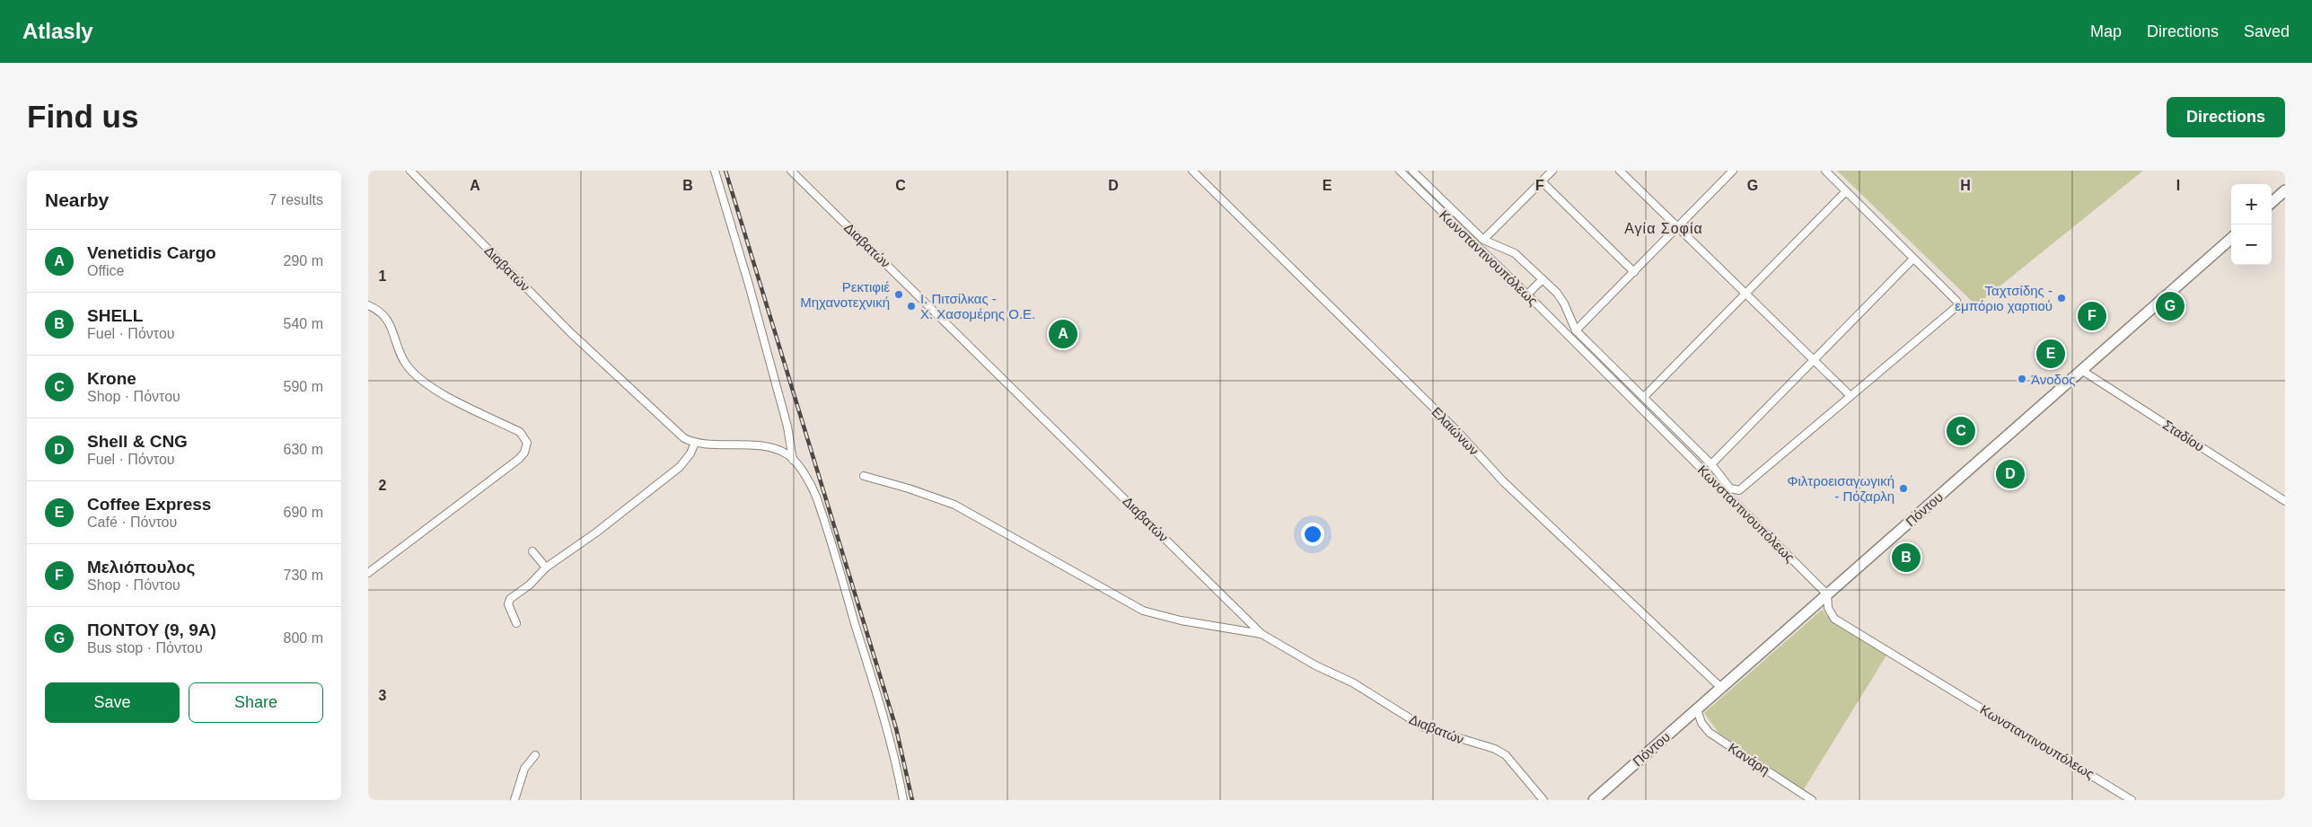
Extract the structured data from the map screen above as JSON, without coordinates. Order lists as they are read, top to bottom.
{
  "streets": {
    "street": [
      "Διαβατών",
      "Κωνσταντινουπόλεως",
      "Ελαιώνων",
      "Σταδίου",
      "Πόντου",
      "Κανάρη"
    ]
  },
  "crossings": [
    ["Κωνσταντινουπόλεως", "Πόντου"],
    ["Ελαιώνων", "Πόντου"],
    ["Σταδίου", "Πόντου"],
    ["Πόντου", "Κανάρη"]
  ],
  "districts": ["Αγία Σοφία"],
  "places": [
    "Ρεκτιφιέ Μηχανοτεχνική",
    "Ταχτσίδης - εμπόριο χαρτιού",
    "Ι. Πιτσίλκας - Χ. Χασομέρης Ο.Ε.",
    "Άνοδος",
    "Φιλτροεισαγωγική - Πόζαρλη"
  ],
  "page": {
    "header": "Atlasly",
    "nav": ["Map", "Directions", "Saved"],
    "buttons": [
      "Directions",
      ["Save", "Share"]
    ],
    "title": "Find us",
    "heading": ["Nearby", "7 results"],
    "map_buttons": ["+", "−"],
    "list": [
      {
        "mark": "A",
        "name": "Venetidis Cargo",
        "note": "Office",
        "value": "290 m"
      },
      {
        "mark": "B",
        "name": "SHELL",
        "note": "Fuel · Πόντου",
        "value": "540 m"
      },
      {
        "mark": "C",
        "name": "Krone",
        "note": "Shop · Πόντου",
        "value": "590 m"
      },
      {
        "mark": "D",
        "name": "Shell & CNG",
        "note": "Fuel · Πόντου",
        "value": "630 m"
      },
      {
        "mark": "E",
        "name": "Coffee Express",
        "note": "Café · Πόντου",
        "value": "690 m"
      },
      {
        "mark": "F",
        "name": "Μελιόπουλος",
        "note": "Shop · Πόντου",
        "value": "730 m"
      },
      {
        "mark": "G",
        "name": "ΠΟΝΤΟΥ (9, 9Α)",
        "note": "Bus stop · Πόντου",
        "value": "800 m"
      }
    ],
    "pins": [
      "G",
      "F",
      "A",
      "E",
      "C",
      "D",
      "B"
    ]
  },
  "grid": {
    "columns": [
      "A",
      "B",
      "C",
      "D",
      "E",
      "F",
      "G",
      "H",
      "I"
    ],
    "rows": ["1", "2", "3"]
  }
}
